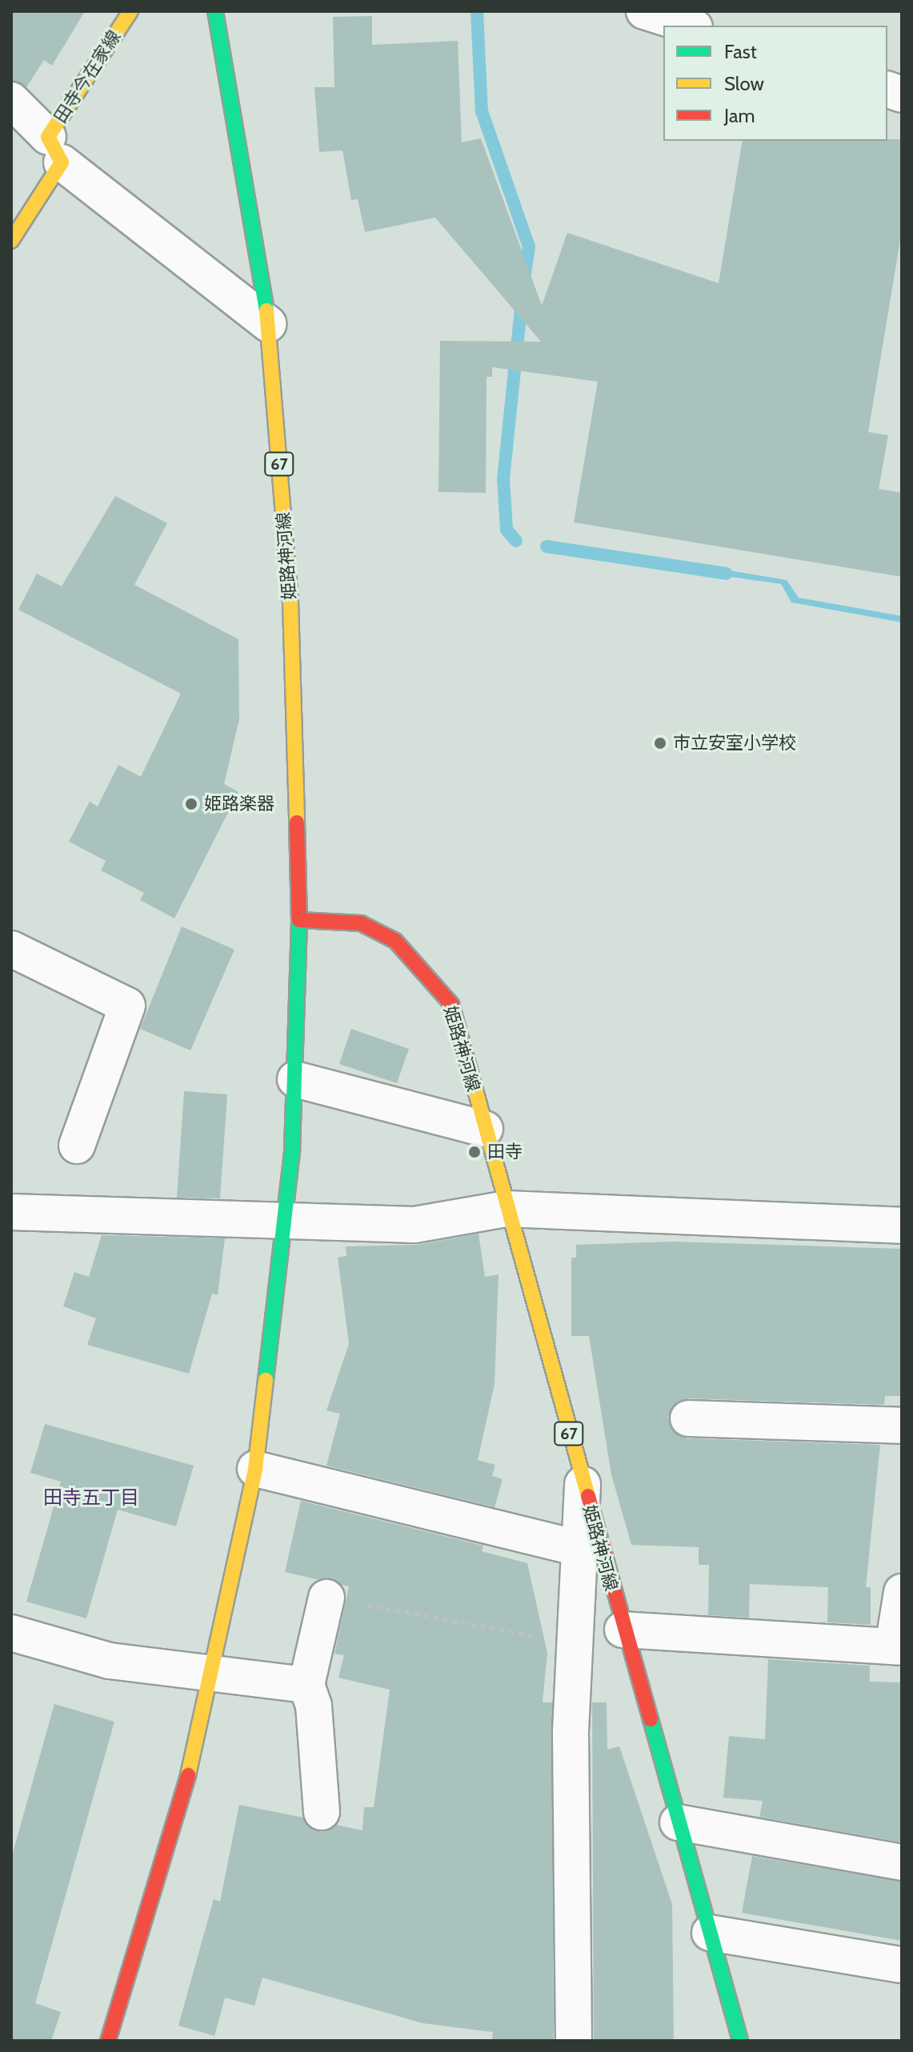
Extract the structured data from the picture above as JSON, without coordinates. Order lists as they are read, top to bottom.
{
  "streets": {
    "main road": ["田寺今在家線", "67", "姫路神河線"]
  },
  "districts": ["田寺五丁目"],
  "places": ["市立安室小学校", "姫路楽器", "田寺"],
  "legend": ["Fast", "Slow", "Jam"]
}
